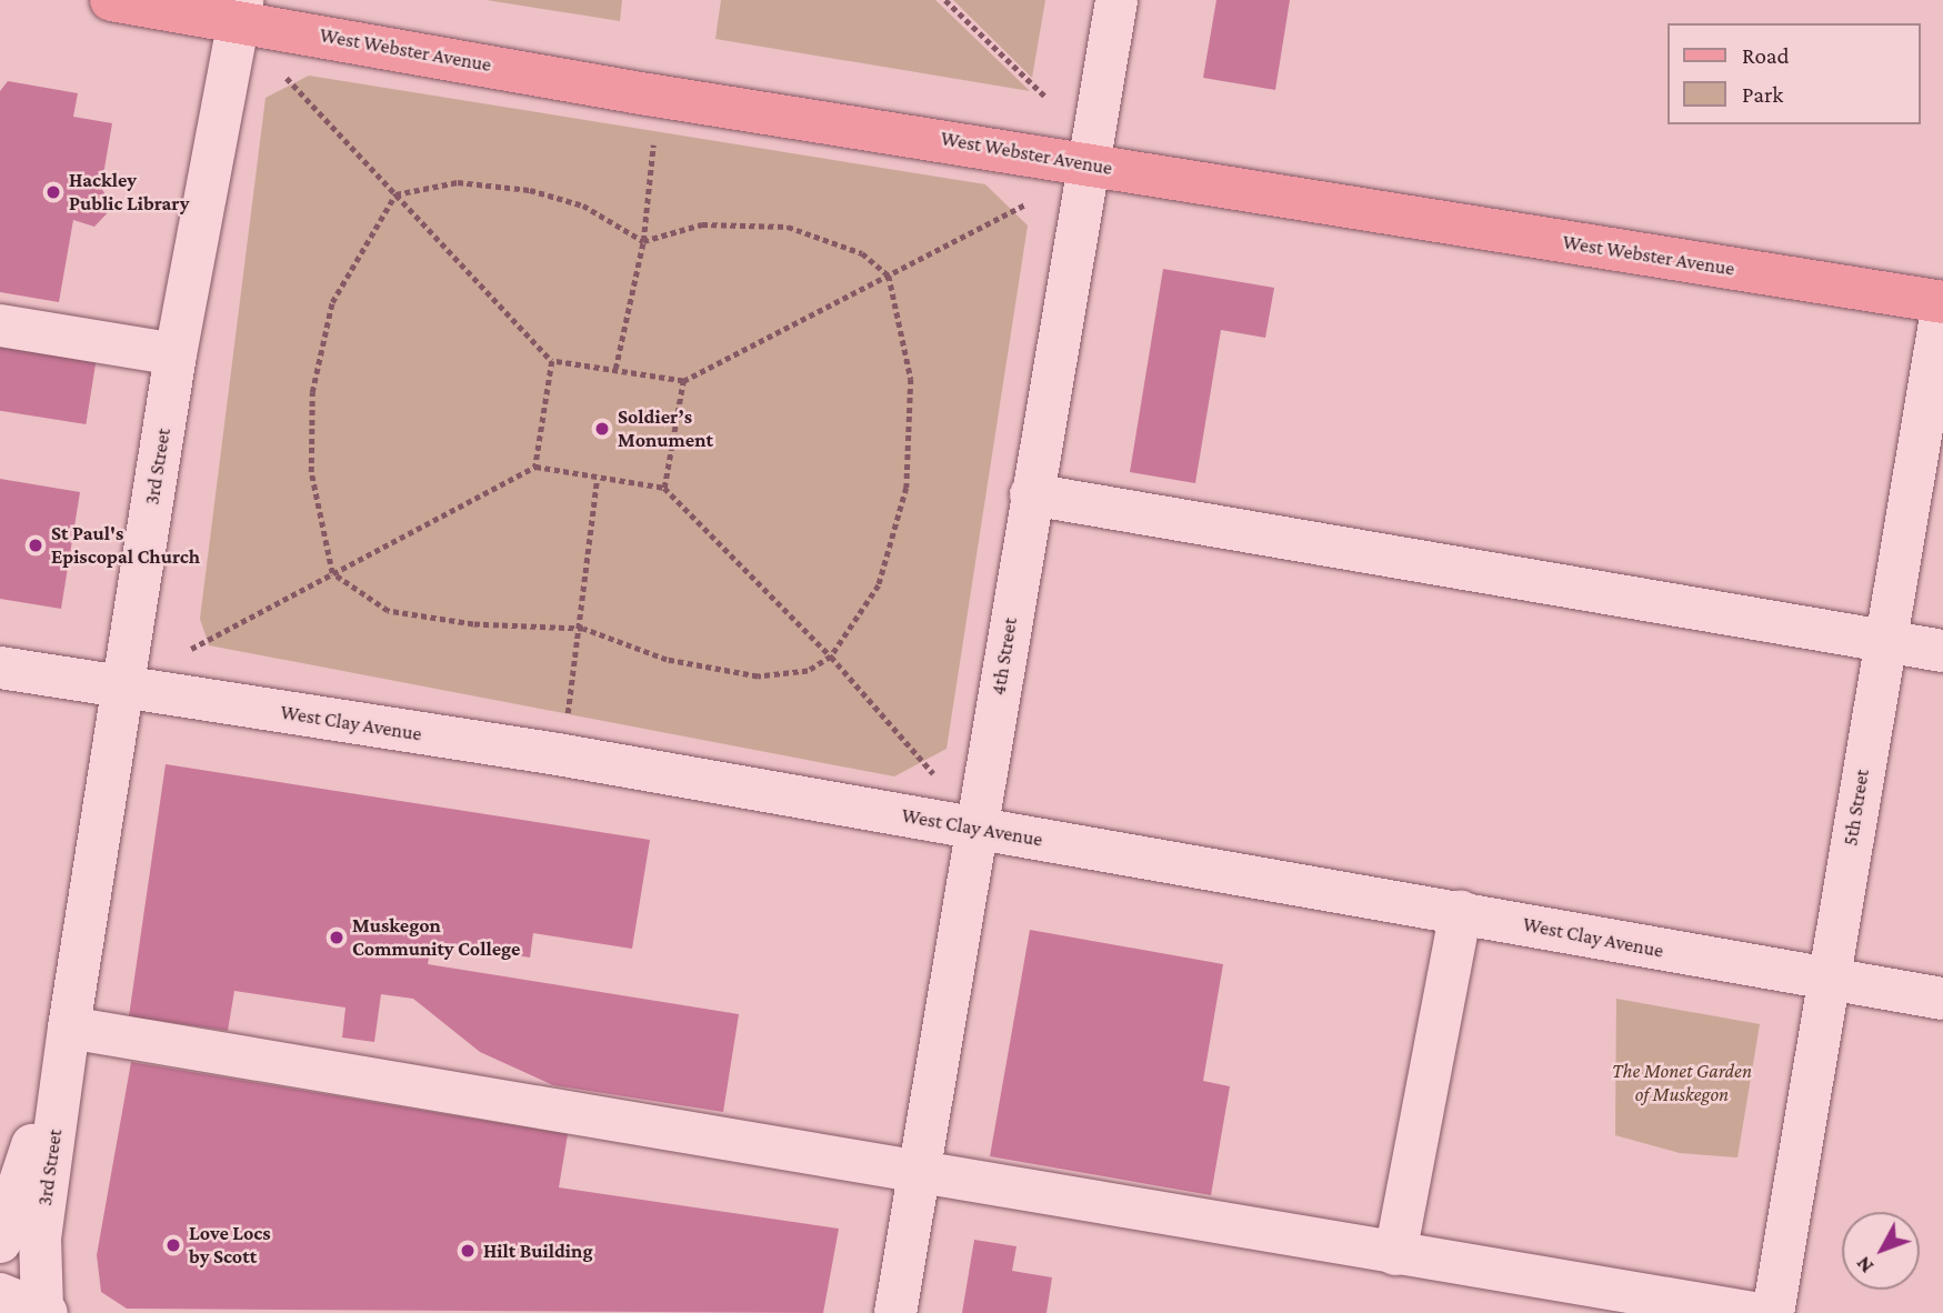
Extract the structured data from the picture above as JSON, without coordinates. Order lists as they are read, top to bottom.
{
  "streets": {
    "main road": ["West Webster Avenue"],
    "street": [
      "3rd Street",
      "4th Street",
      "West Clay Avenue",
      "5th Street"
    ]
  },
  "crossings": [
    ["West Webster Avenue", "3rd Street"],
    ["West Webster Avenue", "4th Street"],
    ["West Webster Avenue", "5th Street"],
    ["3rd Street", "West Clay Avenue"],
    ["4th Street", "West Clay Avenue"],
    ["West Clay Avenue", "5th Street"]
  ],
  "parks": ["The Monet Garden of Muskegon"],
  "places": [
    "Hackley Public Library",
    "Soldier’s Monument",
    "St Paul's Episcopal Church",
    "Muskegon Community College",
    "Love Locs by Scott",
    "Hilt Building"
  ],
  "legend": ["Road", "Park"],
  "north": "bottom left"
}
